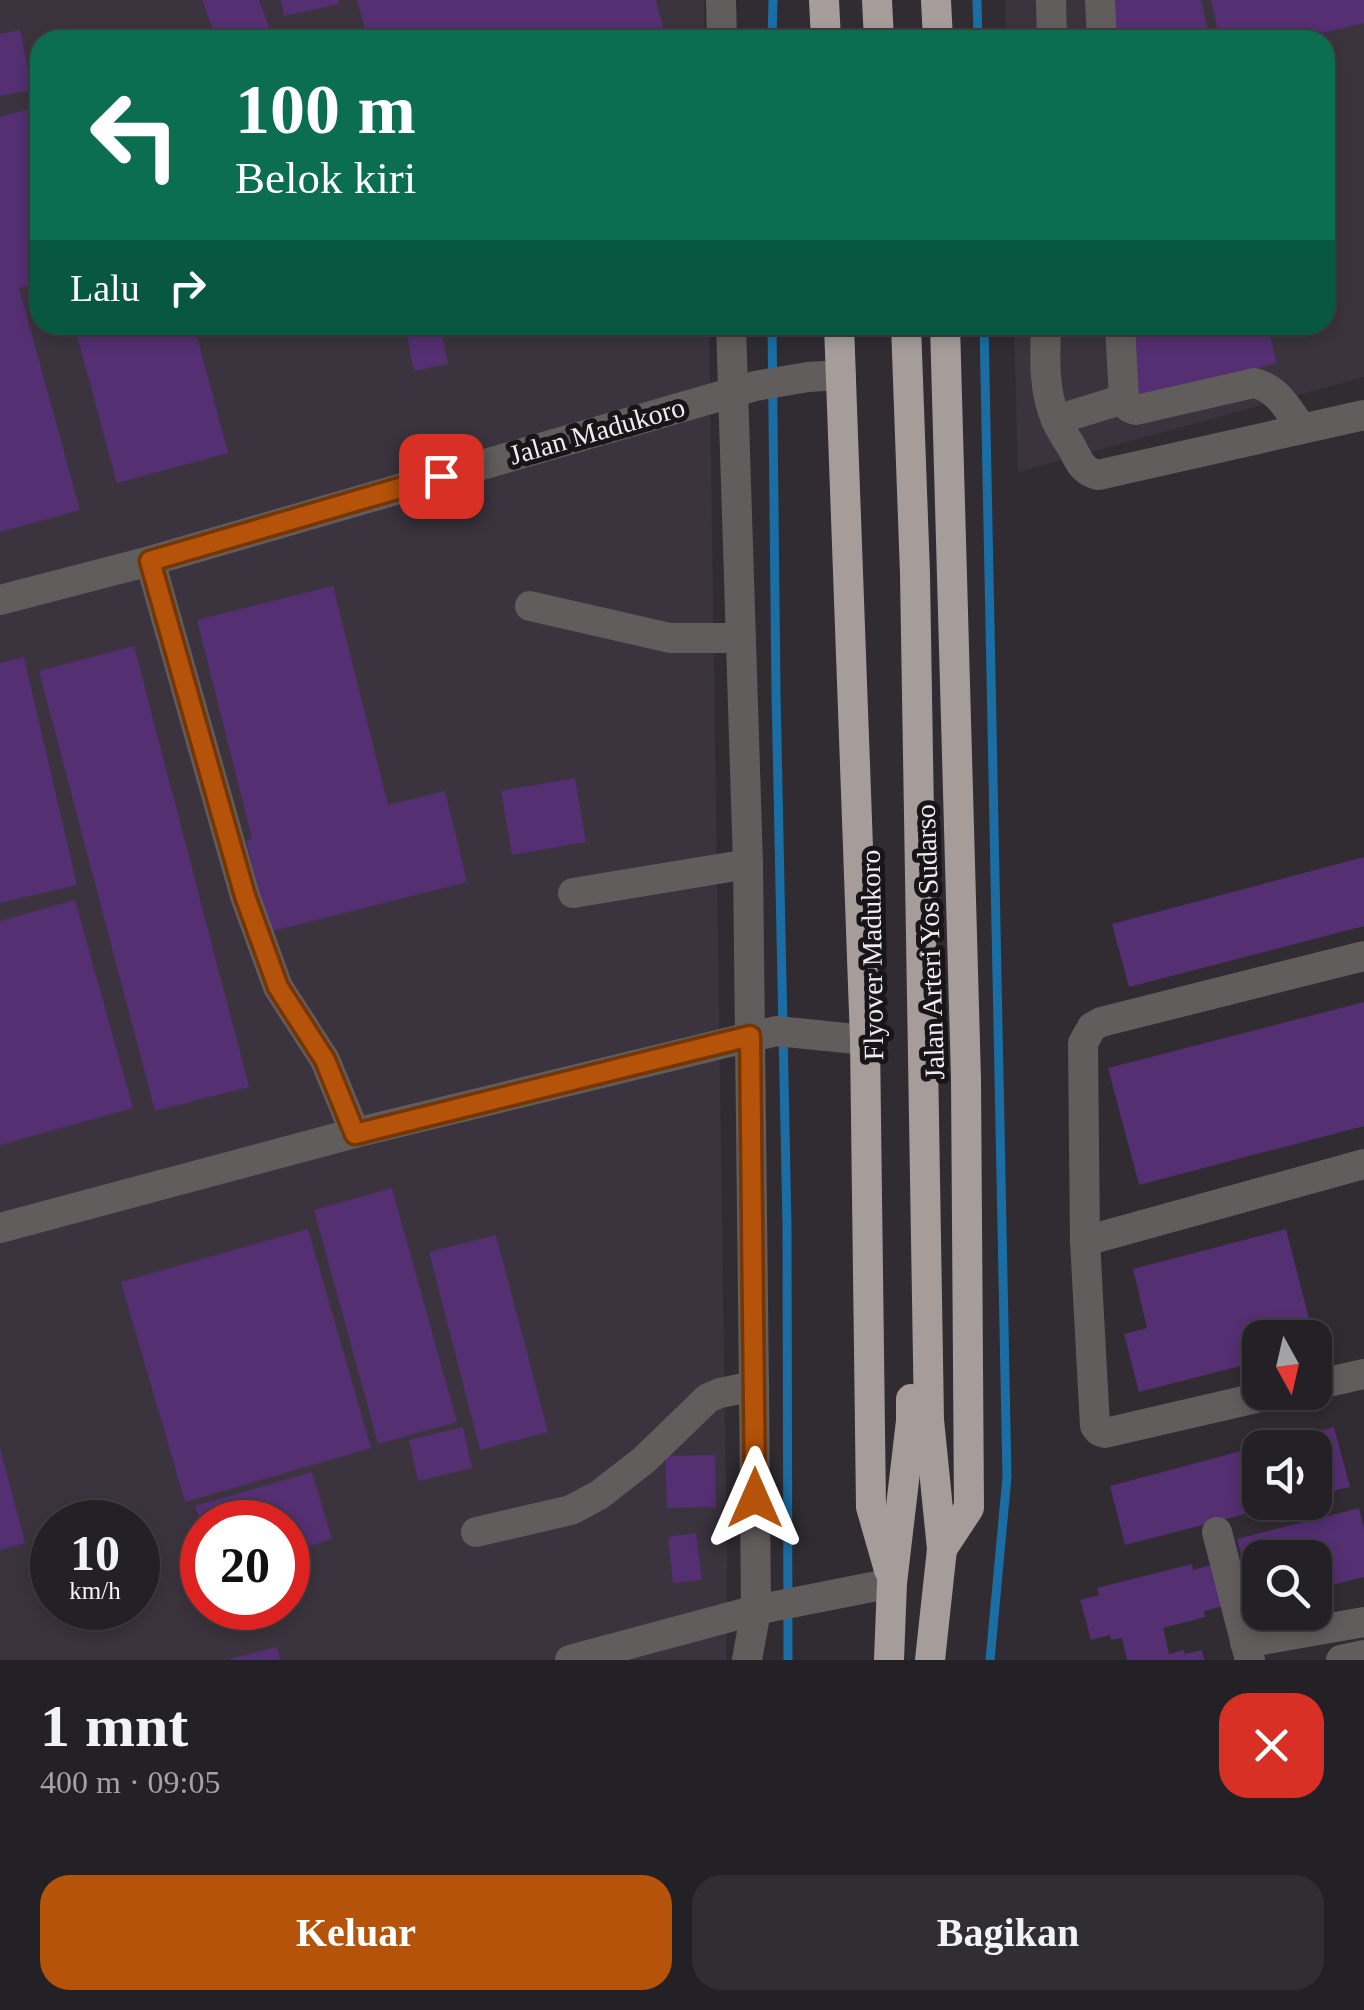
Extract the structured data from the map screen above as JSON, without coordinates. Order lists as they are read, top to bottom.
{
  "streets": {
    "highway": ["Jalan Arteri Yos Sudarso", "Flyover Madukoro"],
    "street": ["Jalan Madukoro"]
  },
  "crossings": [
    ["Jalan Arteri Yos Sudarso", "Flyover Madukoro"]
  ],
  "north": "bottom",
  "page": {
    "turn": ["100 m", "Belok kiri"],
    "then": "Lalu",
    "speed": "10 km/h",
    "limit": "20",
    "heading": ["1 mnt", "400 m · 09:05"],
    "buttons": ["Keluar", "Bagikan"]
  }
}
